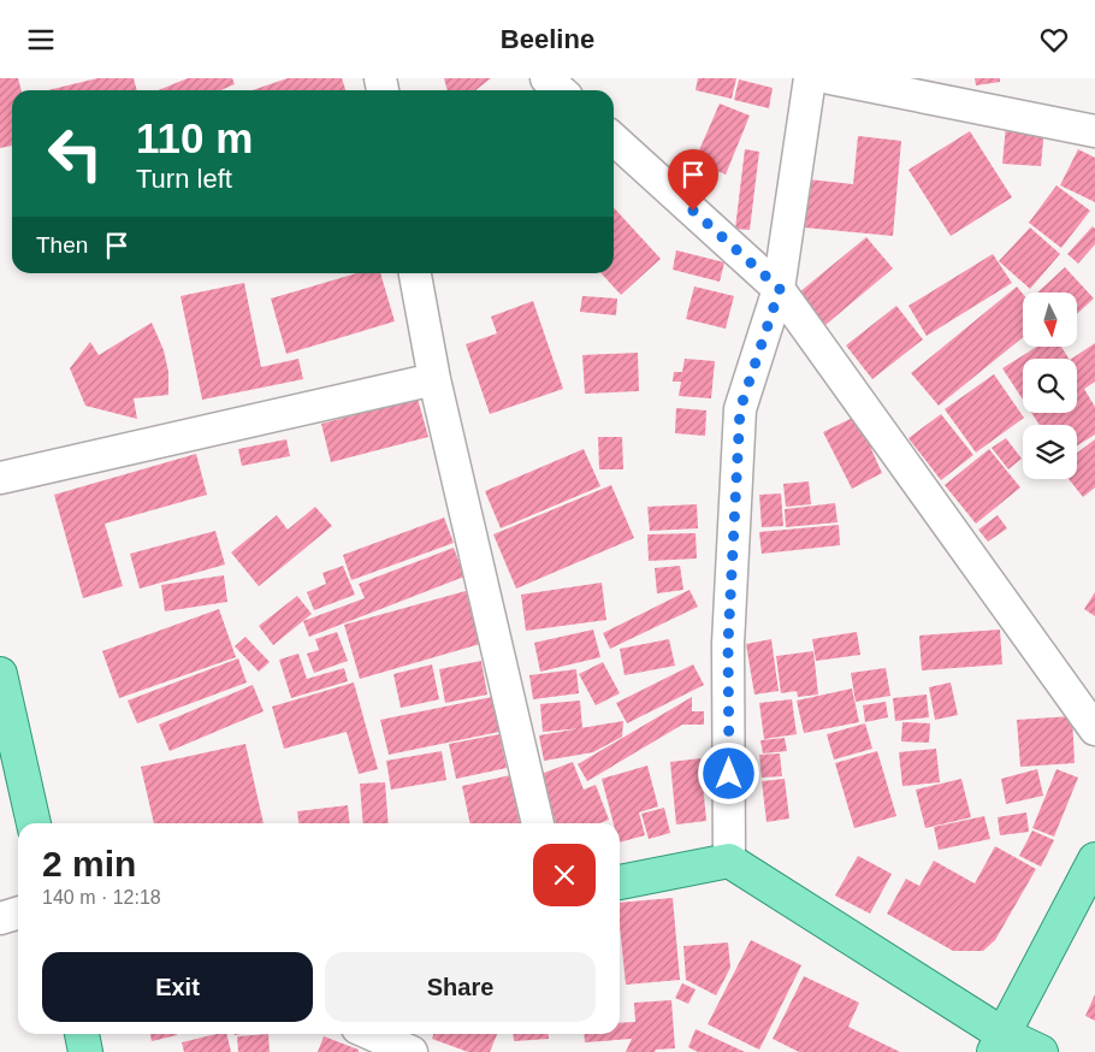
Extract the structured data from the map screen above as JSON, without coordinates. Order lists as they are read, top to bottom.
{
  "north": "bottom",
  "page": {
    "header": "Beeline",
    "turn": ["110 m", "Turn left"],
    "then": "Then",
    "heading": ["2 min", "140 m · 12:18"],
    "buttons": ["Exit", "Share"]
  }
}
